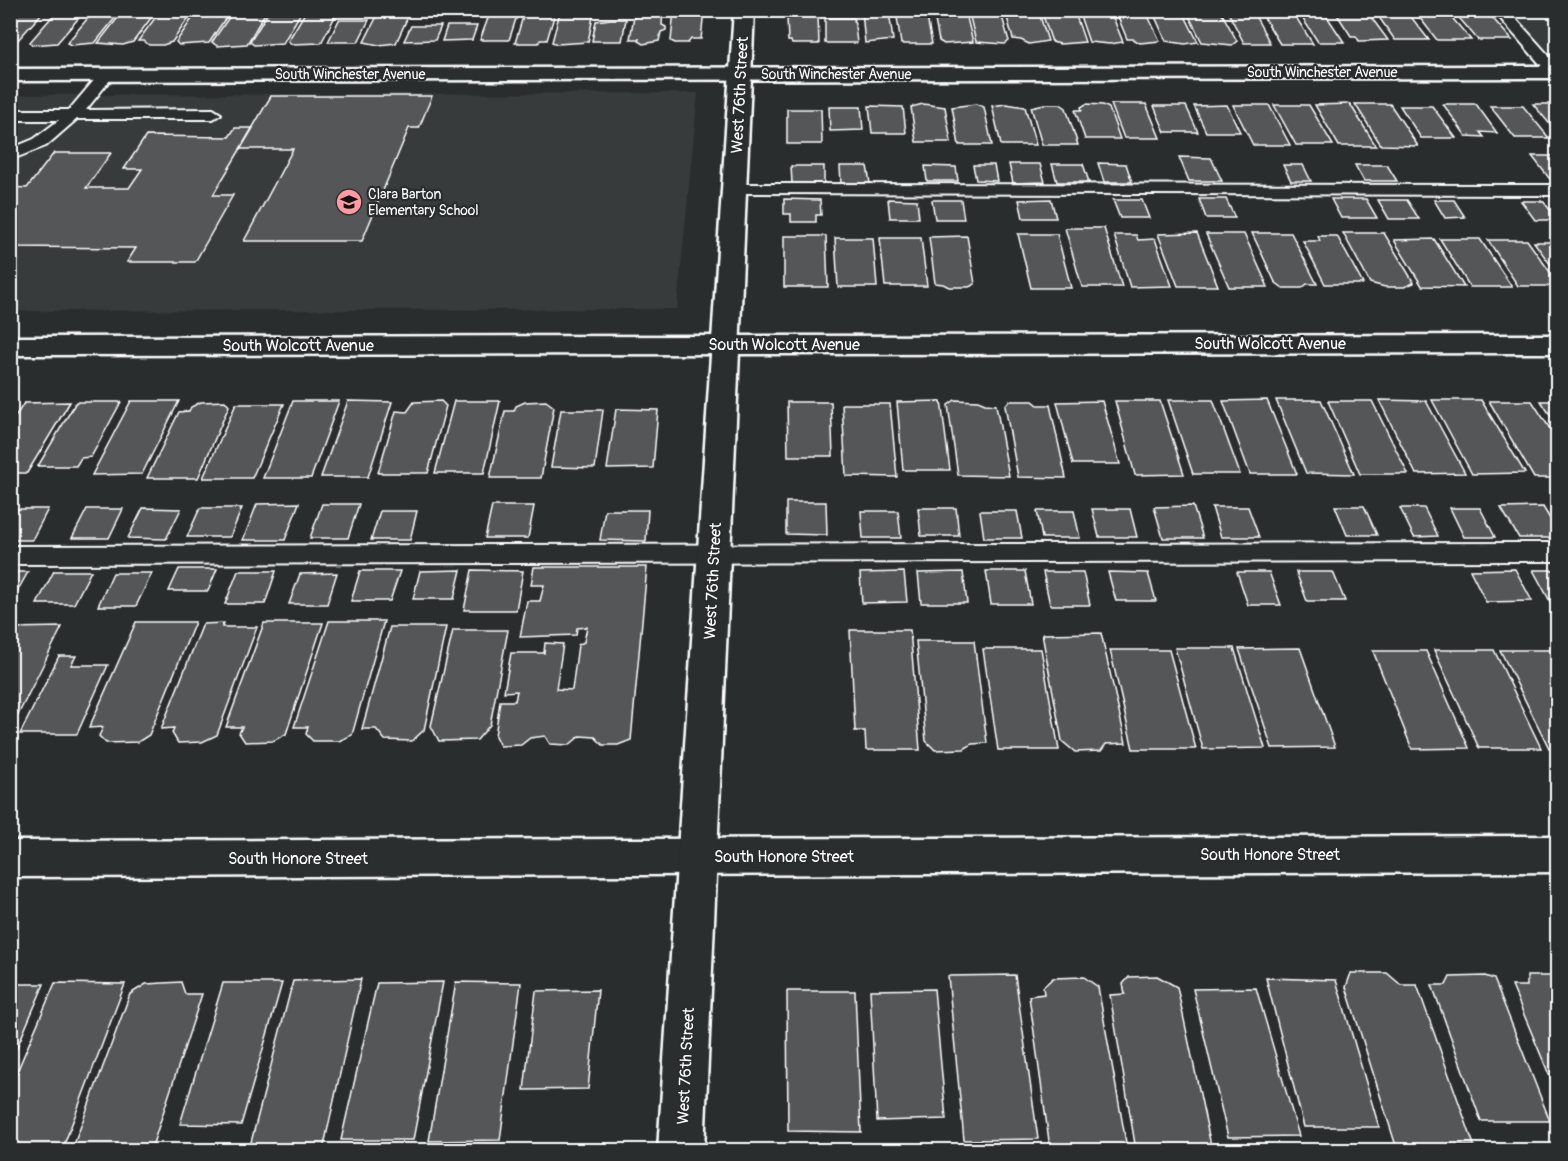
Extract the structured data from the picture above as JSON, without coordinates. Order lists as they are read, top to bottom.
{
  "streets": {
    "street": [
      "South Winchester Avenue",
      "West 76th Street",
      "South Wolcott Avenue",
      "South Honore Street"
    ]
  },
  "crossings": [
    ["South Winchester Avenue", "West 76th Street"],
    ["West 76th Street", "South Wolcott Avenue"],
    ["West 76th Street", "South Honore Street"]
  ],
  "places": {
    "school or university": ["Clara Barton Elementary School"]
  }
}
